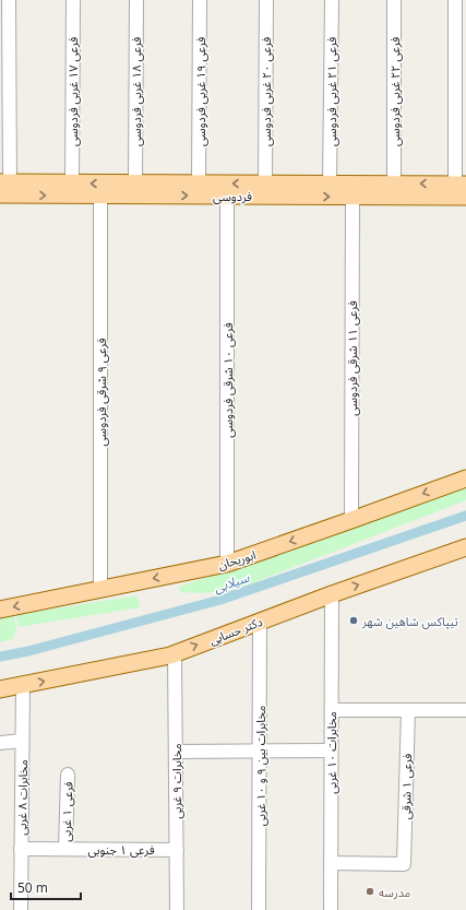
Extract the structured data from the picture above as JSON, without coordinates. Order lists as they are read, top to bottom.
{
  "streets": {
    "main road": ["فردوسی", "ابوریحان", "دکتر حسابی"],
    "street": [
      "فرعی ۱۷ غربی فردوسی",
      "فرعی ۱۸ غربی فردوسی",
      "فرعی ۱۹ غربی فردوسی",
      "فرعی ۲۰ غربی فردوسی",
      "فرعی ۲۱ غربی فردوسی",
      "فرعی ۲۲ غربی فردوسی",
      "فرعی ۱۱ شرقی فردوسی",
      "فرعی ۱۰ شرقی فردوسی",
      "فرعی ۹ شرقی فردوسی",
      "مخابرات ۱۰ غربی",
      "مخابرات بین ۹ و ۱۰ غربی",
      "مخابرات ۹ غربی",
      "فرعی ۱ شرقی",
      "مخابرات ۸ غربی",
      "فرعی ۱ غربی",
      "فرعی ۱ جنوبی"
    ]
  },
  "crossings": [
    ["فرعی ۱۷ غربی فردوسی", "فردوسی"],
    ["فرعی ۱۸ غربی فردوسی", "فردوسی"],
    ["فرعی ۱۹ غربی فردوسی", "فردوسی"],
    ["فرعی ۲۰ غربی فردوسی", "فردوسی"],
    ["فرعی ۲۱ غربی فردوسی", "فردوسی"],
    ["فرعی ۲۲ غربی فردوسی", "فردوسی"],
    ["فردوسی", "فرعی ۱۱ شرقی فردوسی"],
    ["فردوسی", "فرعی ۱۰ شرقی فردوسی"],
    ["فردوسی", "فرعی ۹ شرقی فردوسی"],
    ["فرعی ۱۱ شرقی فردوسی", "ابوریحان"],
    ["فرعی ۱۰ شرقی فردوسی", "ابوریحان"],
    ["فرعی ۹ شرقی فردوسی", "ابوریحان"],
    ["دکتر حسابی", "مخابرات ۱۰ غربی"],
    ["دکتر حسابی", "مخابرات بین ۹ و ۱۰ غربی"],
    ["دکتر حسابی", "مخابرات ۹ غربی"],
    ["دکتر حسابی", "مخابرات ۸ غربی"],
    ["مخابرات ۱۰ غربی", "فرعی ۱ شرقی"],
    ["مخابرات ۹ غربی", "فرعی ۱ جنوبی"],
    ["مخابرات ۸ غربی", "فرعی ۱ جنوبی"],
    ["فرعی ۱ غربی", "فرعی ۱ جنوبی"]
  ],
  "one_way": ["ابوریحان", "دکتر حسابی"],
  "water": ["سیلابی"],
  "places": ["تیپاکس شاهین شهر", "مدرسه"],
  "scale_bar": "50 m"
}
